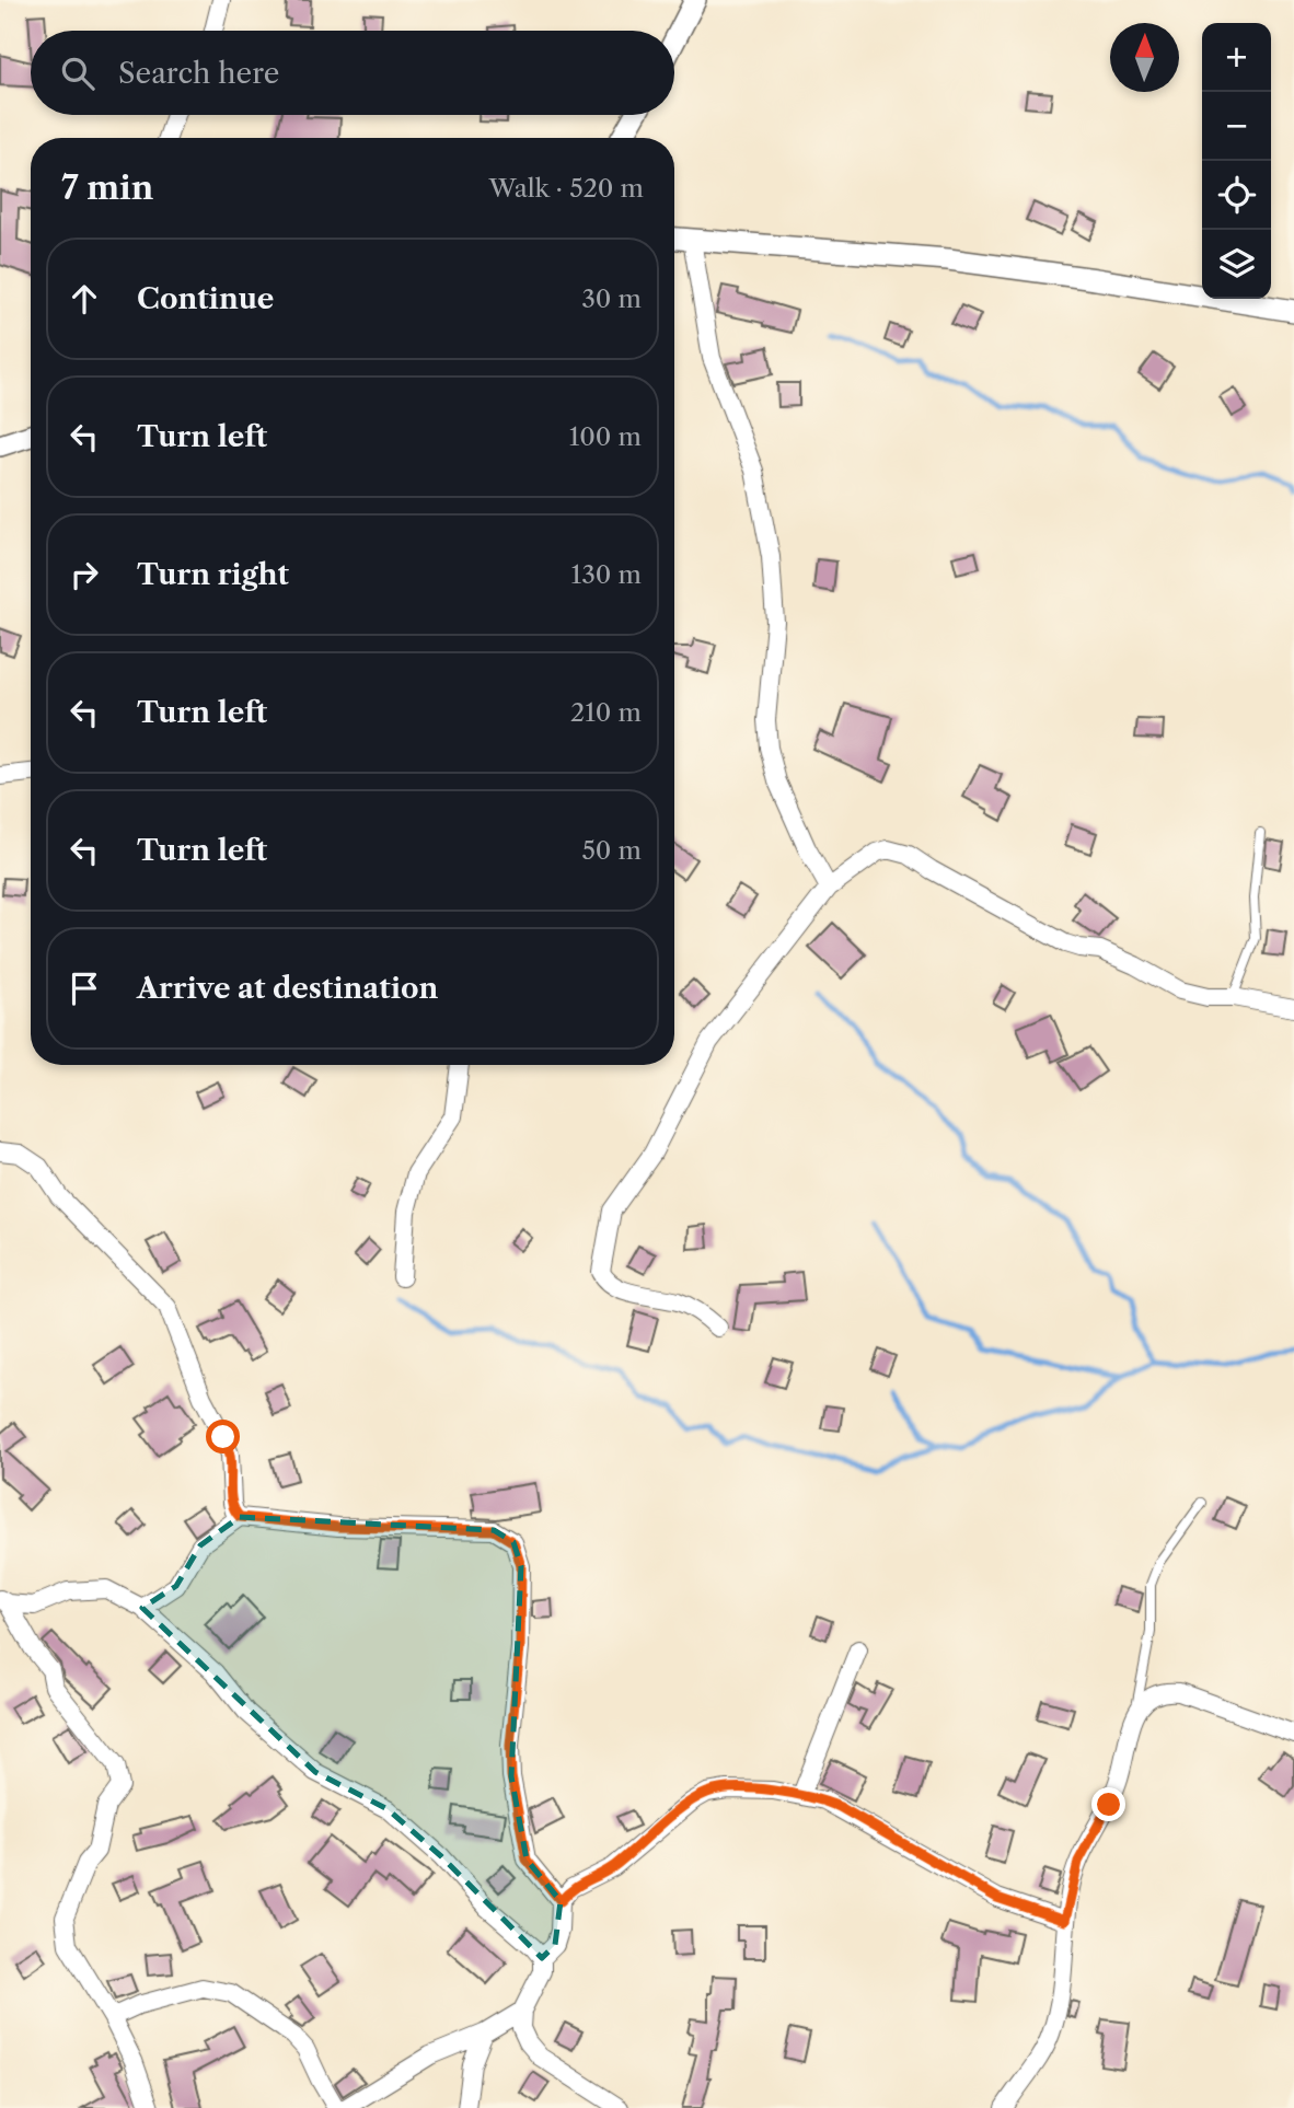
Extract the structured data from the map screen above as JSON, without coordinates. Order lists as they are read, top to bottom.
{
  "north": "top",
  "page": {
    "map_buttons": ["+", "−"],
    "search": "Search here",
    "heading": ["7 min", "Walk · 520 m"],
    "list": [
      ["Continue", "30 m"],
      ["Turn left", "100 m"],
      ["Turn right", "130 m"],
      ["Turn left", "210 m"],
      ["Turn left", "50 m"],
      "Arrive at destination"
    ]
  }
}
